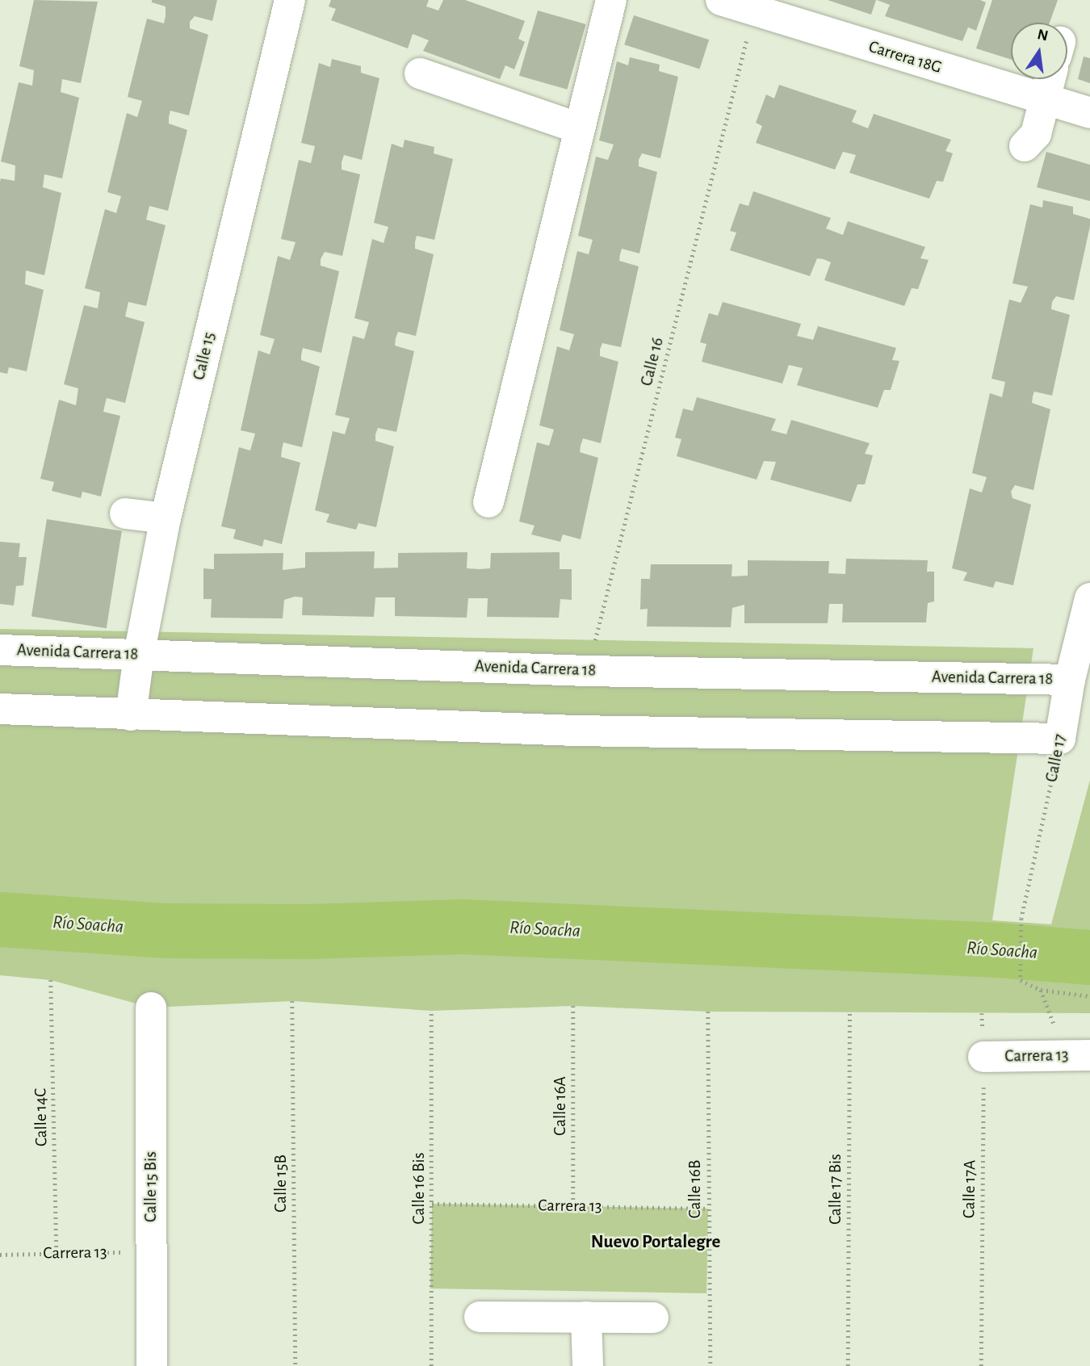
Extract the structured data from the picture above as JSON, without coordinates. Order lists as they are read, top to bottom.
{
  "streets": {
    "street": [
      "Carrera 18G",
      "Calle 15",
      "Avenida Carrera 18",
      "Calle 17",
      "Carrera 13",
      "Calle 15 Bis"
    ],
    "path": [
      "Calle 16",
      "Calle 16A",
      "Calle 14C",
      "Calle 15B",
      "Calle 16 Bis",
      "Calle 16B",
      "Calle 17 Bis",
      "Calle 17A"
    ]
  },
  "crossings": [
    ["Carrera 18G", "Calle 16"],
    ["Calle 15", "Avenida Carrera 18"],
    ["Calle 16", "Avenida Carrera 18"],
    ["Avenida Carrera 18", "Calle 17"],
    ["Carrera 13", "Calle 16A"],
    ["Carrera 13", "Calle 14C"],
    ["Carrera 13", "Calle 15 Bis"],
    ["Carrera 13", "Calle 16 Bis"],
    ["Carrera 13", "Calle 16B"],
    ["Carrera 13", "Calle 17A"]
  ],
  "districts": ["Nuevo Portalegre"],
  "water": ["Río Soacha"],
  "north": "top"
}
